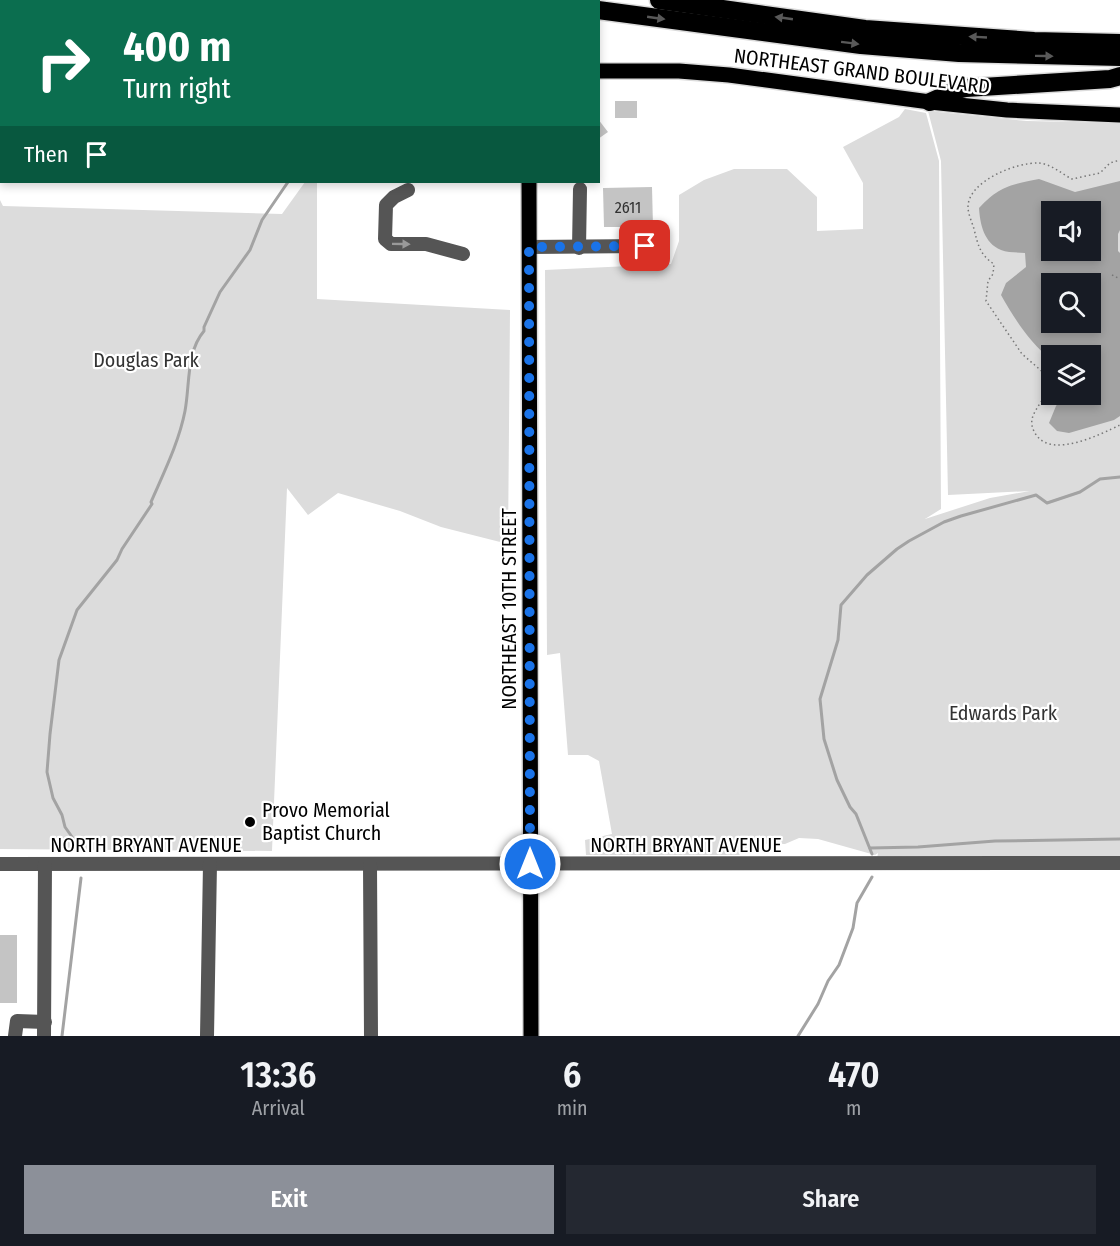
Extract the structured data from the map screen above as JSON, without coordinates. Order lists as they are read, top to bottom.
{
  "streets": {
    "main road": ["NORTHEAST GRAND BOULEVARD", "NORTHEAST 10TH STREET"],
    "street": ["NORTH BRYANT AVENUE"]
  },
  "crossings": [
    ["NORTHEAST 10TH STREET", "NORTH BRYANT AVENUE"]
  ],
  "parks": ["Douglas Park", "Edwards Park"],
  "places": ["Provo Memorial Baptist Church"],
  "house_numbers": ["2611"],
  "page": {
    "turn": ["400 m", "Turn right"],
    "then": "Then",
    "eta": [
      "13:36",
      "Arrival",
      "6",
      "min",
      "470",
      "m"
    ],
    "buttons": ["Exit", "Share"]
  }
}
